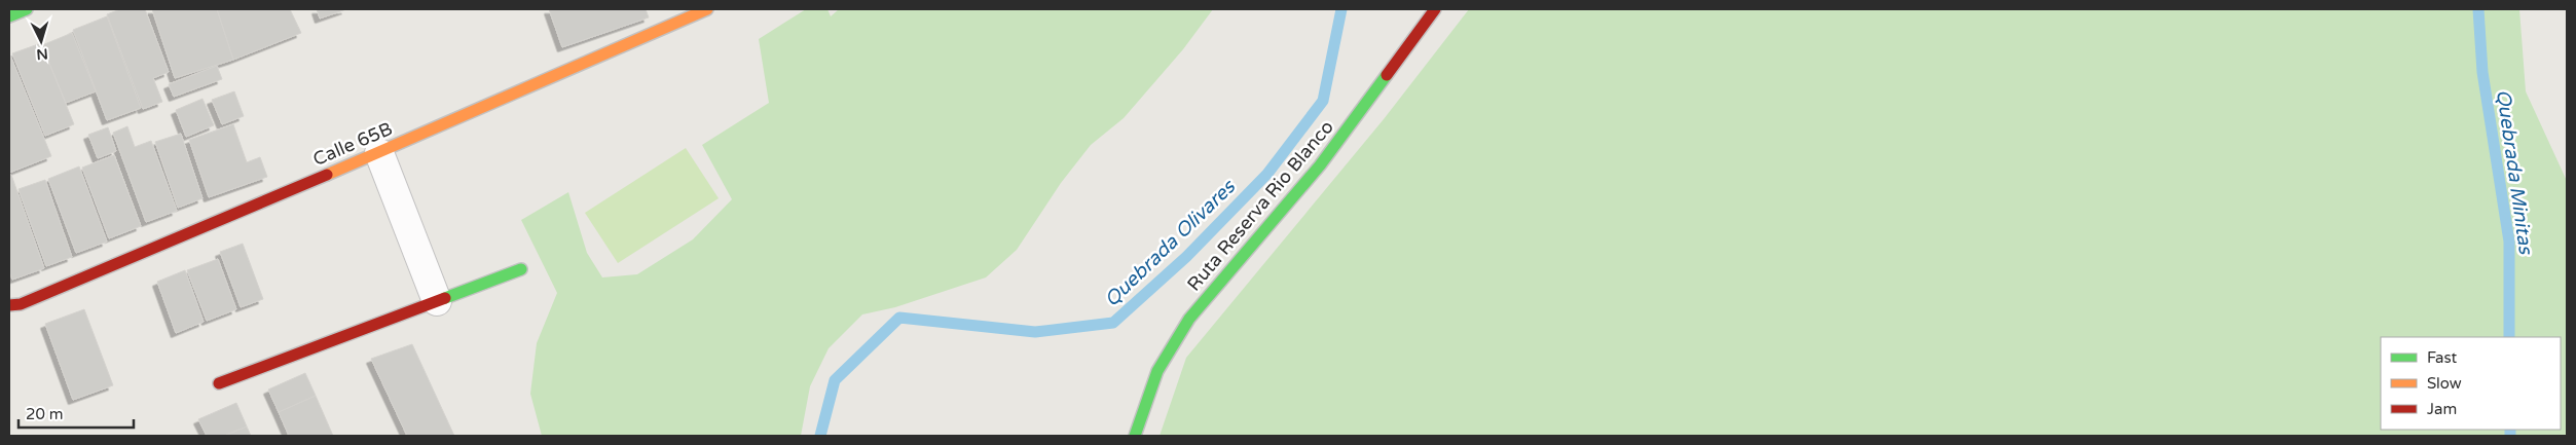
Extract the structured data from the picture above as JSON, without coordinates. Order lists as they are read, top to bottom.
{
  "streets": {
    "street": ["Calle 65B", "Ruta Reserva Rio Blanco"]
  },
  "water": ["Quebrada Minitas", "Quebrada Olivares"],
  "legend": ["Fast", "Slow", "Jam"],
  "scale_bar": "20 m",
  "north": "bottom"
}
